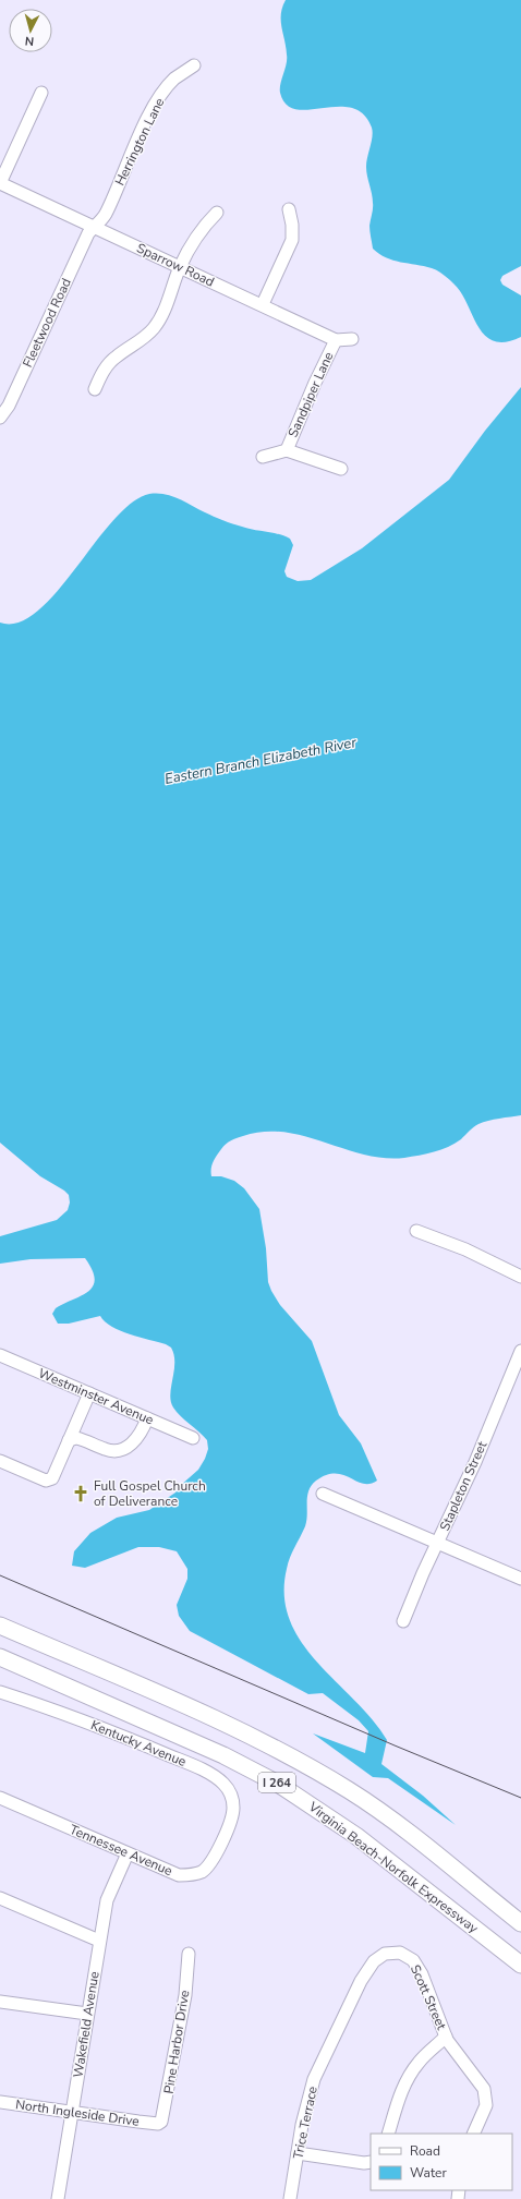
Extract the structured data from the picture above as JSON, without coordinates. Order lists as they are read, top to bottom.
{
  "streets": {
    "highway": ["I 264", "Virginia Beach-Norfolk Expressway"],
    "street": [
      "Herrington Lane",
      "Sparrow Road",
      "Fleetwood Road",
      "Sandpiper Lane",
      "Westminster Avenue",
      "Stapleton Street",
      "Kentucky Avenue",
      "Tennessee Avenue",
      "Scott Street",
      "Wakefield Avenue",
      "Pine Harbor Drive",
      "North Ingleside Drive",
      "Trice Terrace"
    ]
  },
  "crossings": [
    ["Herrington Lane", "Sparrow Road"],
    ["Herrington Lane", "Fleetwood Road"],
    ["Sparrow Road", "Fleetwood Road"],
    ["Sparrow Road", "Sandpiper Lane"],
    ["Kentucky Avenue", "Tennessee Avenue"],
    ["Tennessee Avenue", "Wakefield Avenue"],
    ["Scott Street", "Trice Terrace"],
    ["Wakefield Avenue", "North Ingleside Drive"],
    ["Pine Harbor Drive", "North Ingleside Drive"]
  ],
  "water": ["Eastern Branch Elizabeth River"],
  "places": {
    "church": ["Full Gospel Church of Deliverance"]
  },
  "legend": ["Road", "Water"],
  "north": "bottom"
}
